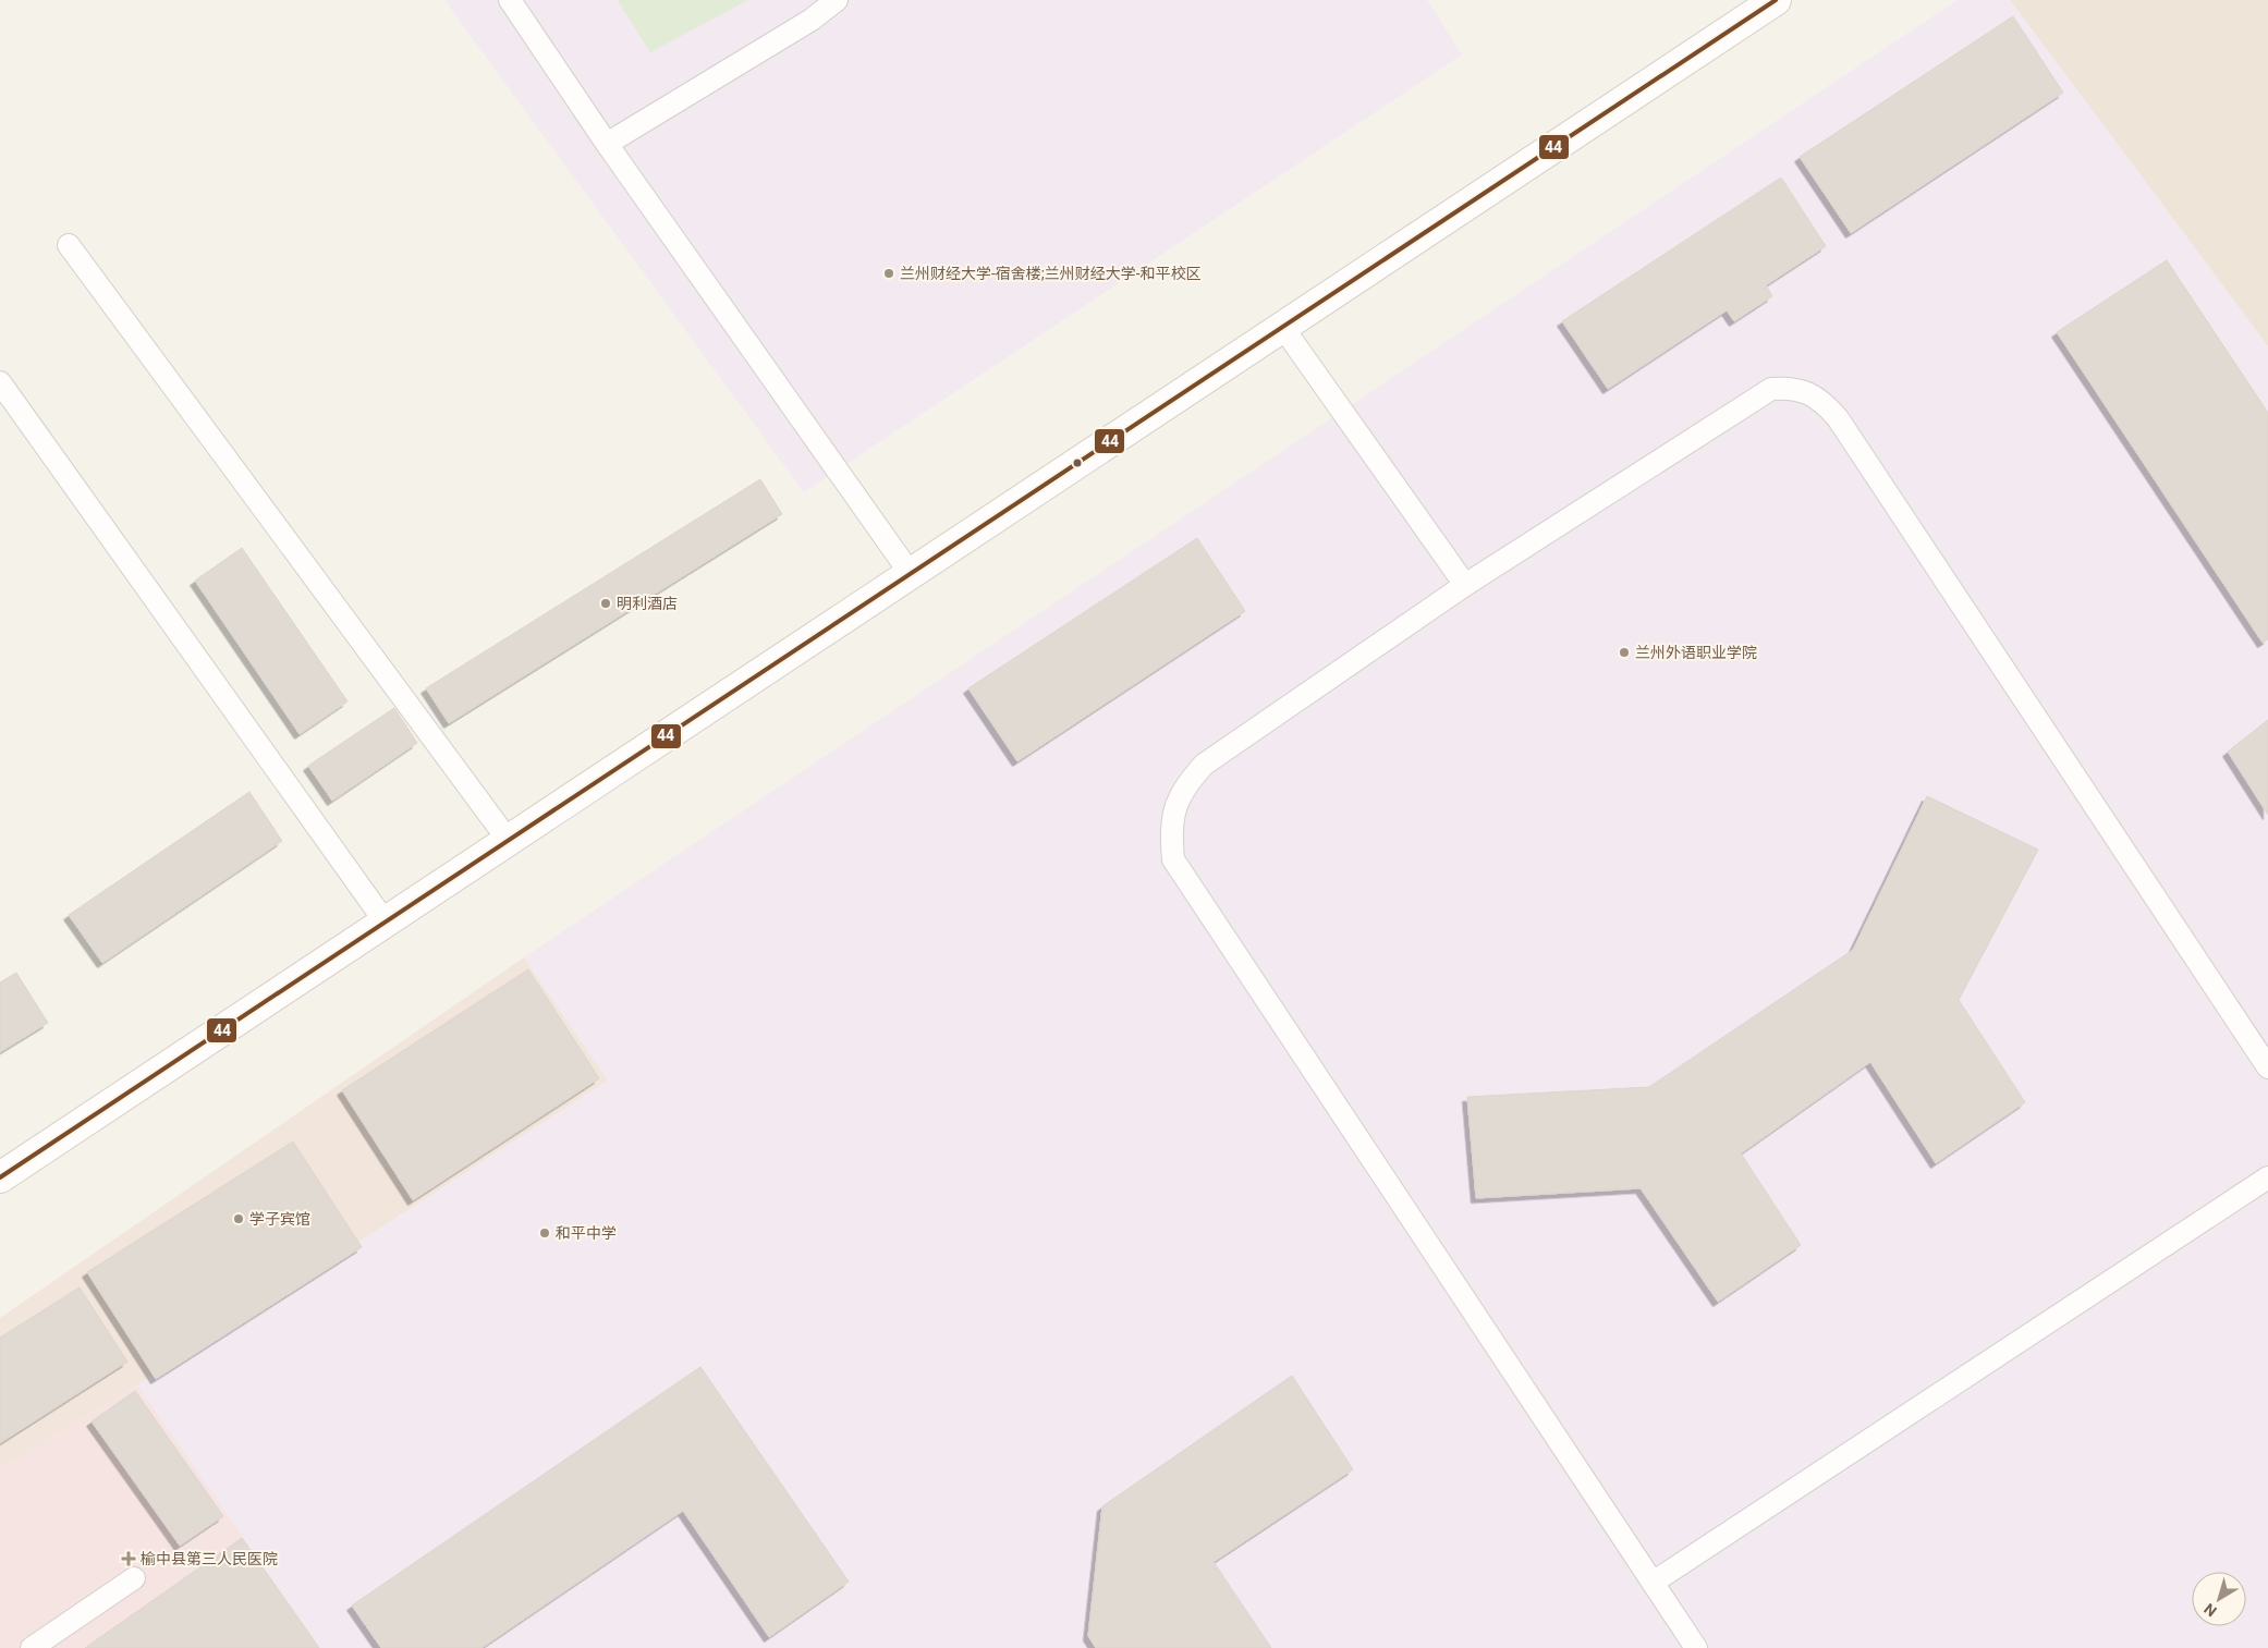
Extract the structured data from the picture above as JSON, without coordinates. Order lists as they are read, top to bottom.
{
  "places": {
    "other": [
      "兰州财经大学-宿舍楼;兰州财经大学-和平校区",
      "明利酒店",
      "兰州外语职业学院",
      "学子宾馆",
      "和平中学"
    ],
    "health": ["榆中县第三人民医院"]
  },
  "lines": ["transit line 44"],
  "north": "bottom left"
}
